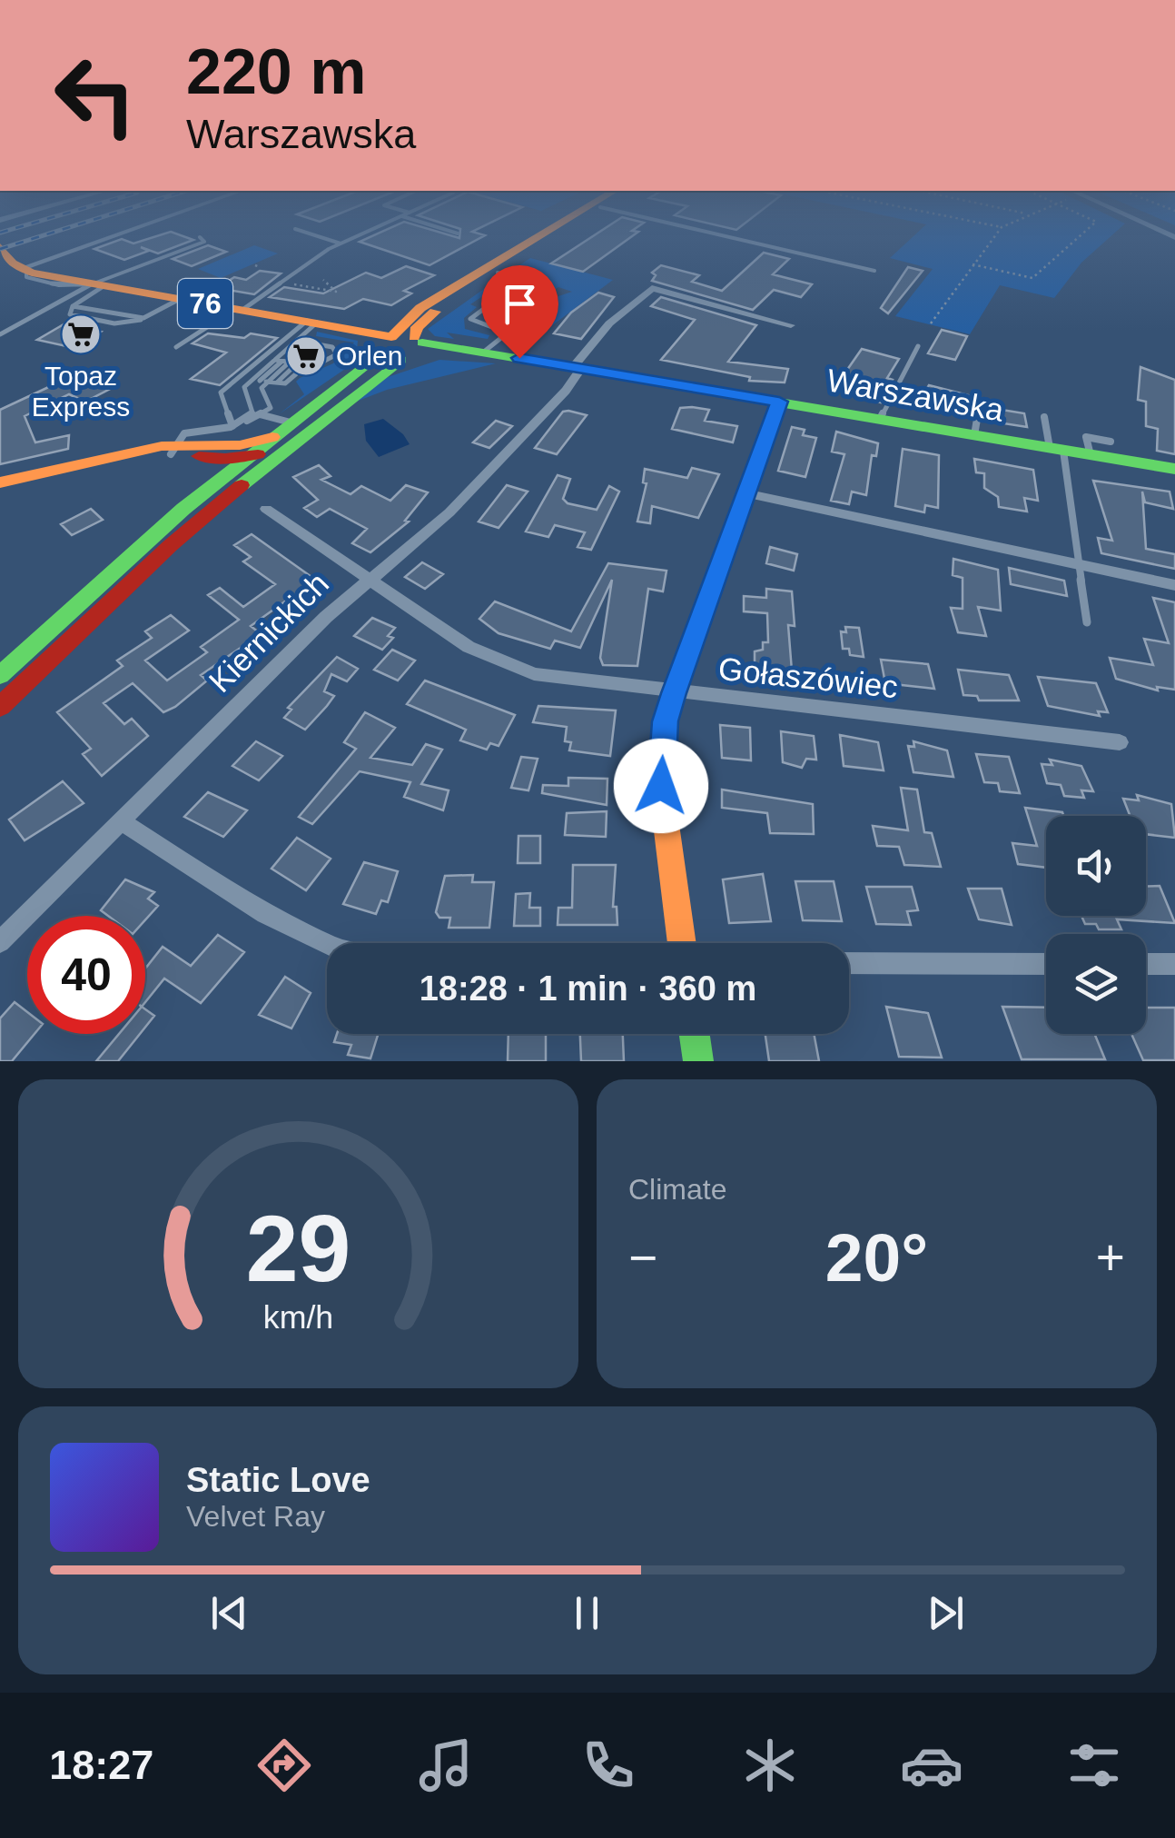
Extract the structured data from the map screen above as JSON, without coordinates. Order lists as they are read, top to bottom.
{
  "streets": {
    "main road": ["76", "Warszawska"],
    "street": ["Kiernickich", "Gołaszówiec"]
  },
  "crossings": [
    ["76", "Warszawska"],
    ["Warszawska", "Kiernickich"],
    ["Kiernickich", "Gołaszówiec"]
  ],
  "places": {
    "supermarket": ["Topaz Express", "Orlen"]
  },
  "page": {
    "turn": ["220 m", "Warszawska"],
    "limit": "40",
    "trip": "18:28 · 1 min · 360 m",
    "tile": "Climate",
    "heat": ["−", "20°", "+"],
    "song": ["Static Love", "Velvet Ray"],
    "tabs": "18:27",
    "gauge": ["29", "km/h"]
  }
}
